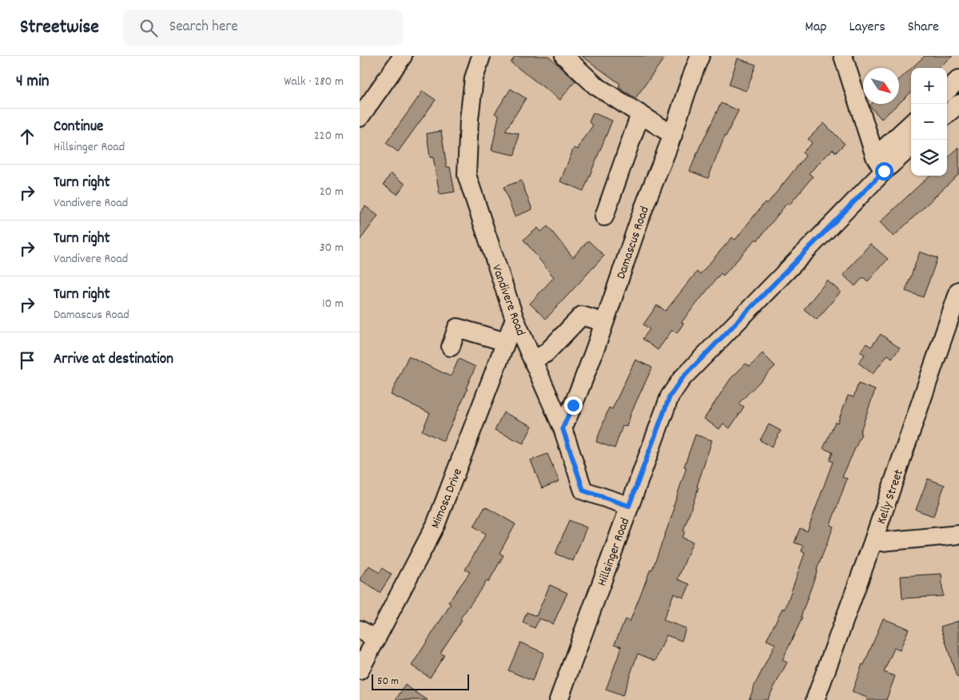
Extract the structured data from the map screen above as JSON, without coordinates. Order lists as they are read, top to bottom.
{
  "streets": {
    "street": [
      "Damascus Road",
      "Vandivere Road",
      "Kelly Street",
      "Mimosa Drive",
      "Hillsinger Road"
    ]
  },
  "crossings": [
    ["Damascus Road", "Vandivere Road"],
    ["Vandivere Road", "Mimosa Drive"],
    ["Vandivere Road", "Hillsinger Road"]
  ],
  "scale_bar": "50 m",
  "north": "bottom right",
  "page": {
    "header": "Streetwise",
    "search": "Search here",
    "nav": ["Map", "Layers", "Share"],
    "heading": ["4 min", "Walk · 280 m"],
    "map_buttons": ["+", "−"],
    "list": [
      ["Continue", "Hillsinger Road", "220 m"],
      ["Turn right", "Vandivere Road", "20 m"],
      ["Turn right", "Vandivere Road", "30 m"],
      ["Turn right", "Damascus Road", "10 m"],
      "Arrive at destination"
    ],
    "scale": "50 m"
  }
}
